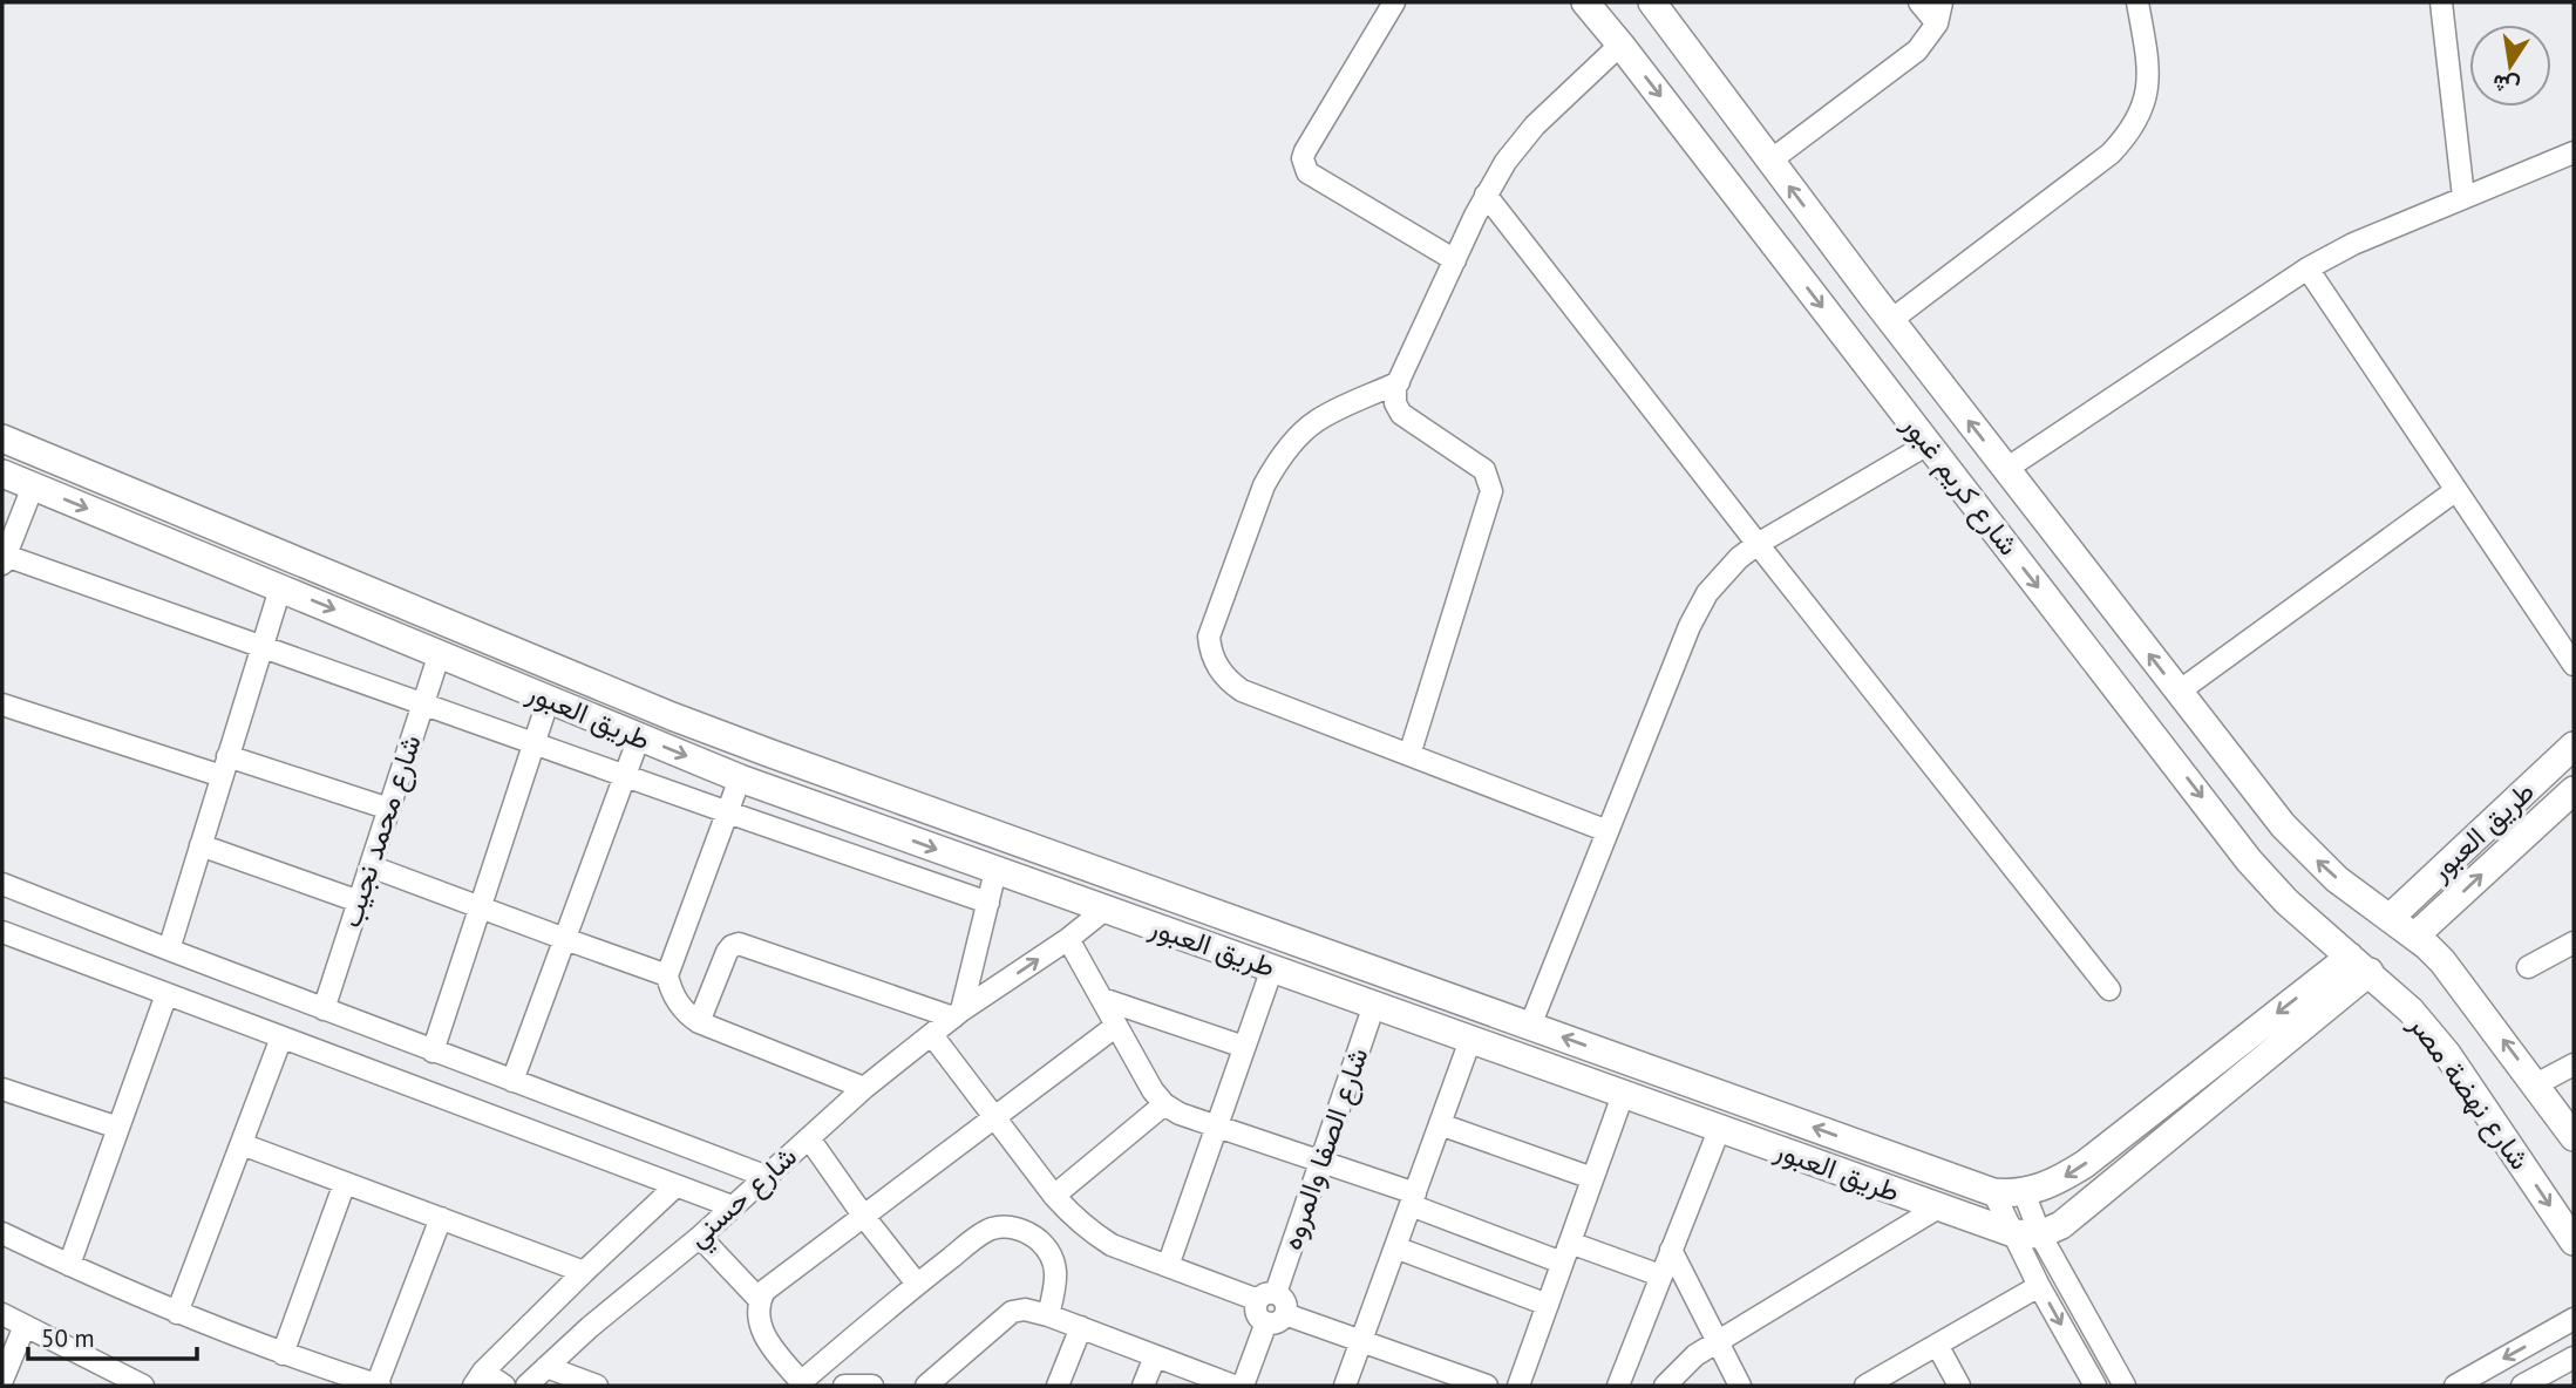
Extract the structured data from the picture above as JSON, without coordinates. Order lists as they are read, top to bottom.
{
  "streets": {
    "street": [
      "شارع كريم غبور",
      "طريق العبور",
      "شارع محمد نجيب",
      "شارع نهضة مصر",
      "شارع الصفا والمروه",
      "شارع حسني"
    ]
  },
  "crossings": [
    ["شارع كريم غبور", "طريق العبور"],
    ["شارع كريم غبور", "شارع نهضة مصر"],
    ["طريق العبور", "شارع محمد نجيب"],
    ["طريق العبور", "شارع نهضة مصر"],
    ["طريق العبور", "شارع الصفا والمروه"],
    ["طريق العبور", "شارع حسني"]
  ],
  "scale_bar": "50 m",
  "north": "bottom"
}
